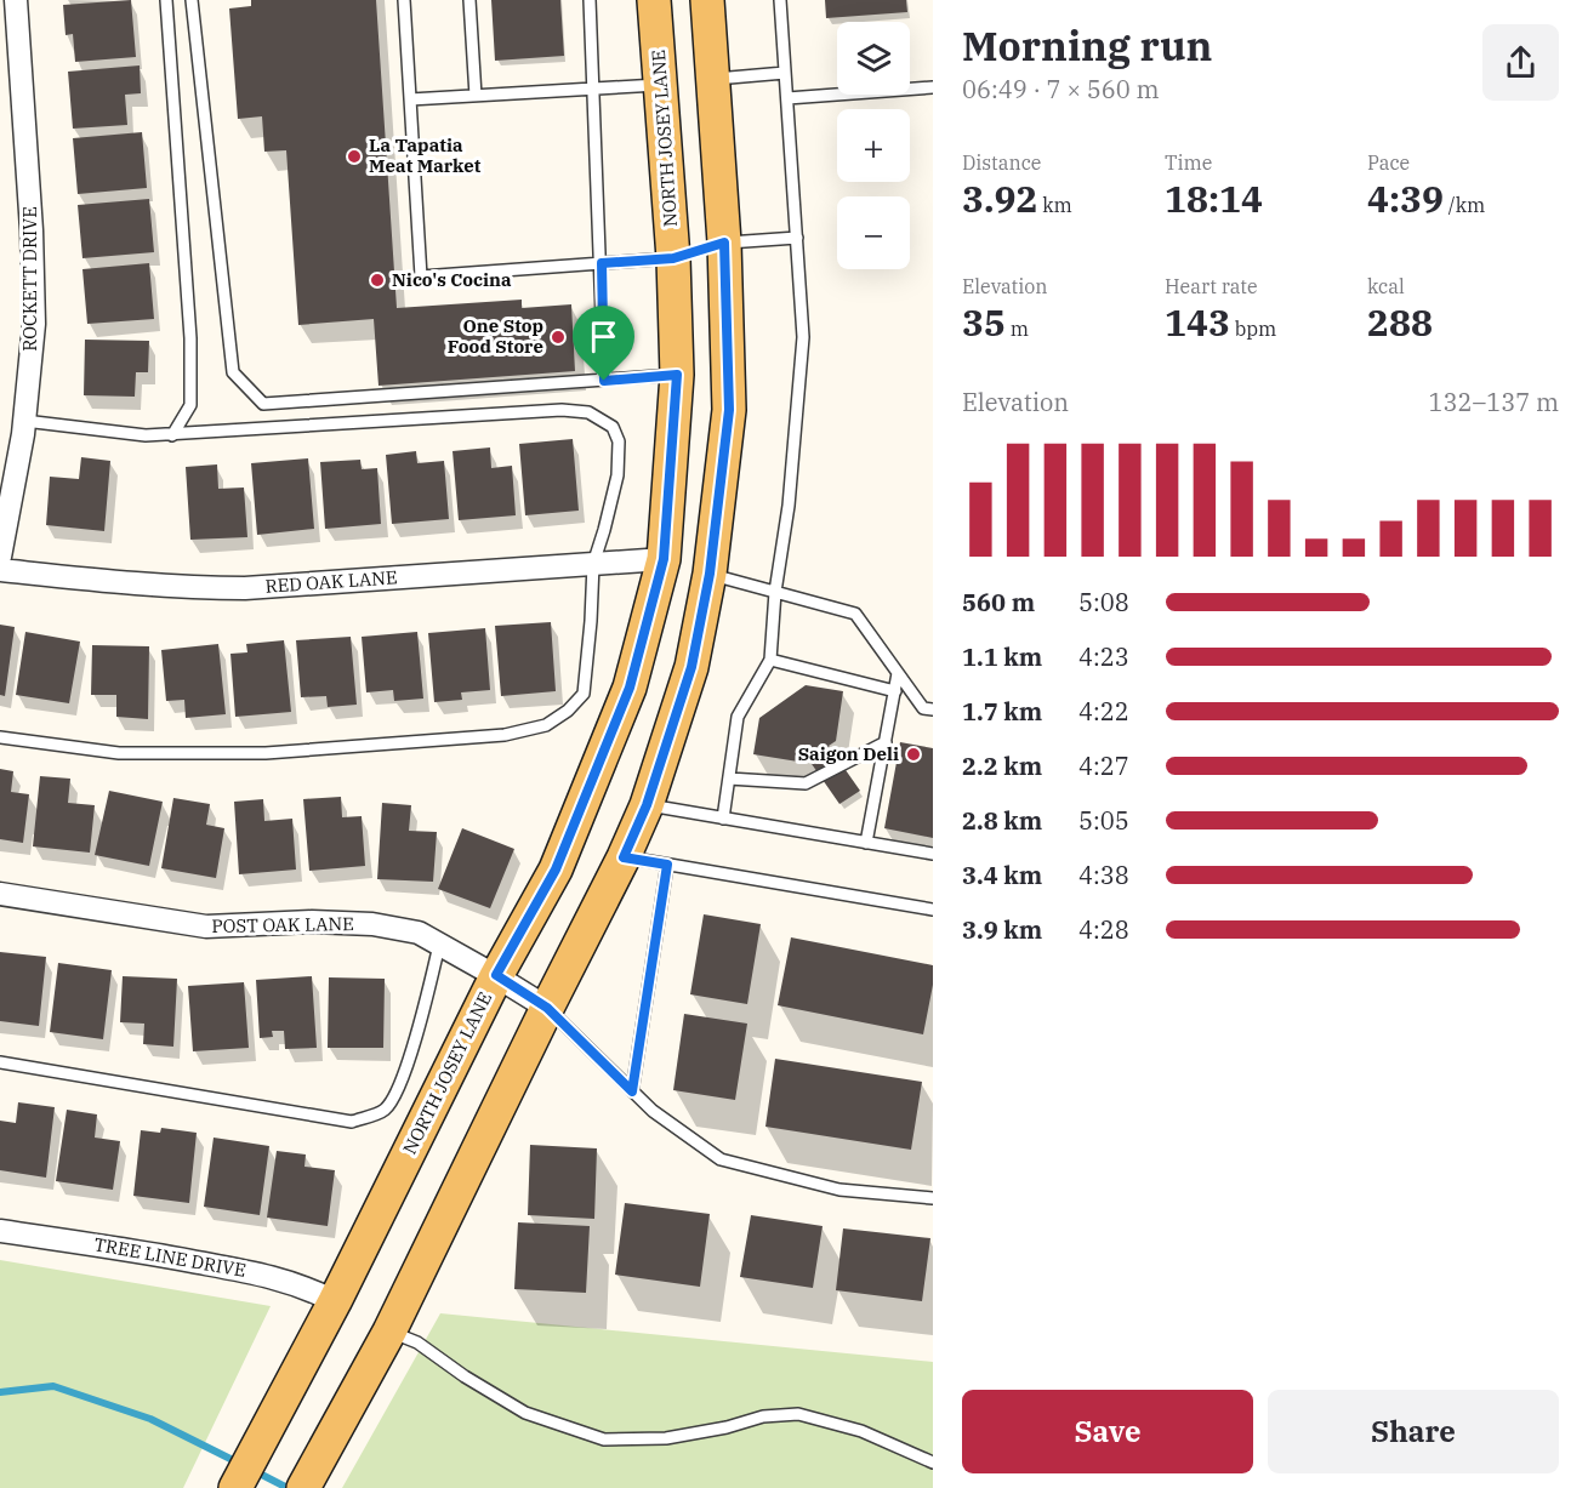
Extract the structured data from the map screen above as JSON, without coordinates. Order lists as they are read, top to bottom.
{
  "streets": {
    "main road": ["NORTH JOSEY LANE"],
    "street": [
      "ROCKETT DRIVE",
      "RED OAK LANE",
      "POST OAK LANE",
      "TREE LINE DRIVE"
    ]
  },
  "crossings": [
    ["NORTH JOSEY LANE", "RED OAK LANE"],
    ["NORTH JOSEY LANE", "POST OAK LANE"],
    ["NORTH JOSEY LANE", "TREE LINE DRIVE"]
  ],
  "places": [
    "La Tapatia Meat Market",
    "Nico's Cocina",
    "One Stop Food Store",
    "Saigon Deli"
  ],
  "page": {
    "heading": ["Morning run", "06:49 · 7 × 560 m"],
    "map_buttons": ["+", "−"],
    "stats": [
      ["Distance", "3.92 km"],
      ["Time", "18:14"],
      ["Pace", "4:39 /km"],
      ["Elevation", "35 m"],
      ["Heart rate", "143 bpm"],
      ["kcal", "288"]
    ],
    "chart": ["Elevation", "132–137 m"],
    "list": [
      {
        "name": "560 m",
        "note": "5:08"
      },
      {
        "name": "1.1 km",
        "note": "4:23"
      },
      {
        "name": "1.7 km",
        "note": "4:22"
      },
      {
        "name": "2.2 km",
        "note": "4:27"
      },
      {
        "name": "2.8 km",
        "note": "5:05"
      },
      {
        "name": "3.4 km",
        "note": "4:38"
      },
      {
        "name": "3.9 km",
        "note": "4:28"
      }
    ],
    "buttons": ["Save", "Share"]
  }
}
